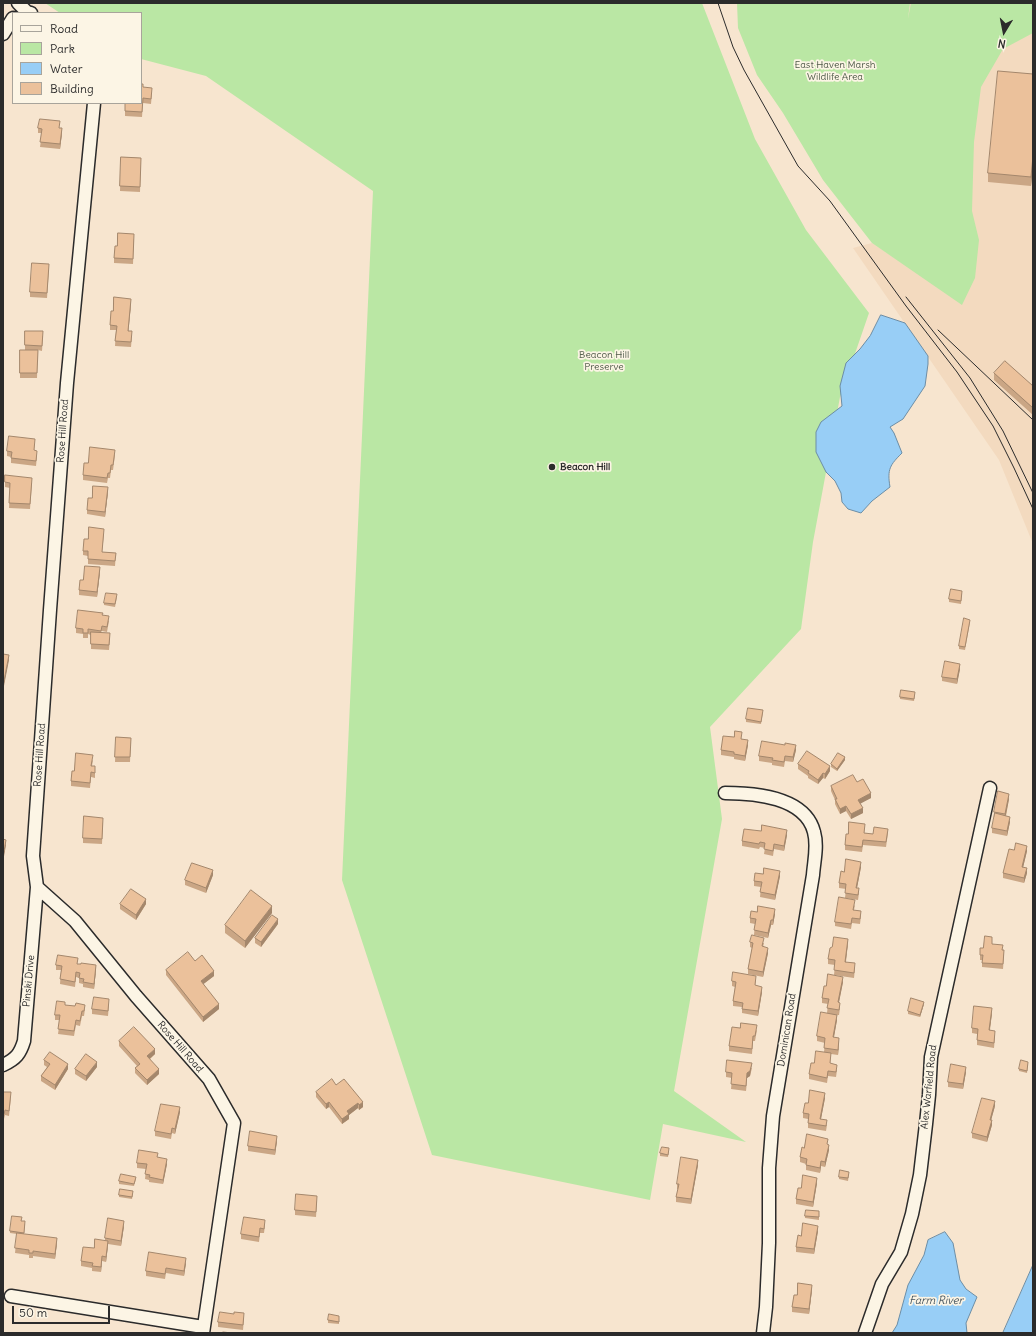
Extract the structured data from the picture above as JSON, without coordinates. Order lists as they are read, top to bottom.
{
  "streets": {
    "street": [
      "Rose Hill Road",
      "Pinski Drive",
      "Dominican Road",
      "Alex Warfield Road"
    ]
  },
  "crossings": [
    ["Rose Hill Road", "Pinski Drive"]
  ],
  "water": ["Farm River"],
  "parks": ["East Haven Marsh Wildlife Area", "Beacon Hill Preserve"],
  "places": ["Beacon Hill"],
  "legend": [
    "Road",
    "Park",
    "Water",
    "Building"
  ],
  "scale_bar": "50 m",
  "north": "bottom"
}
